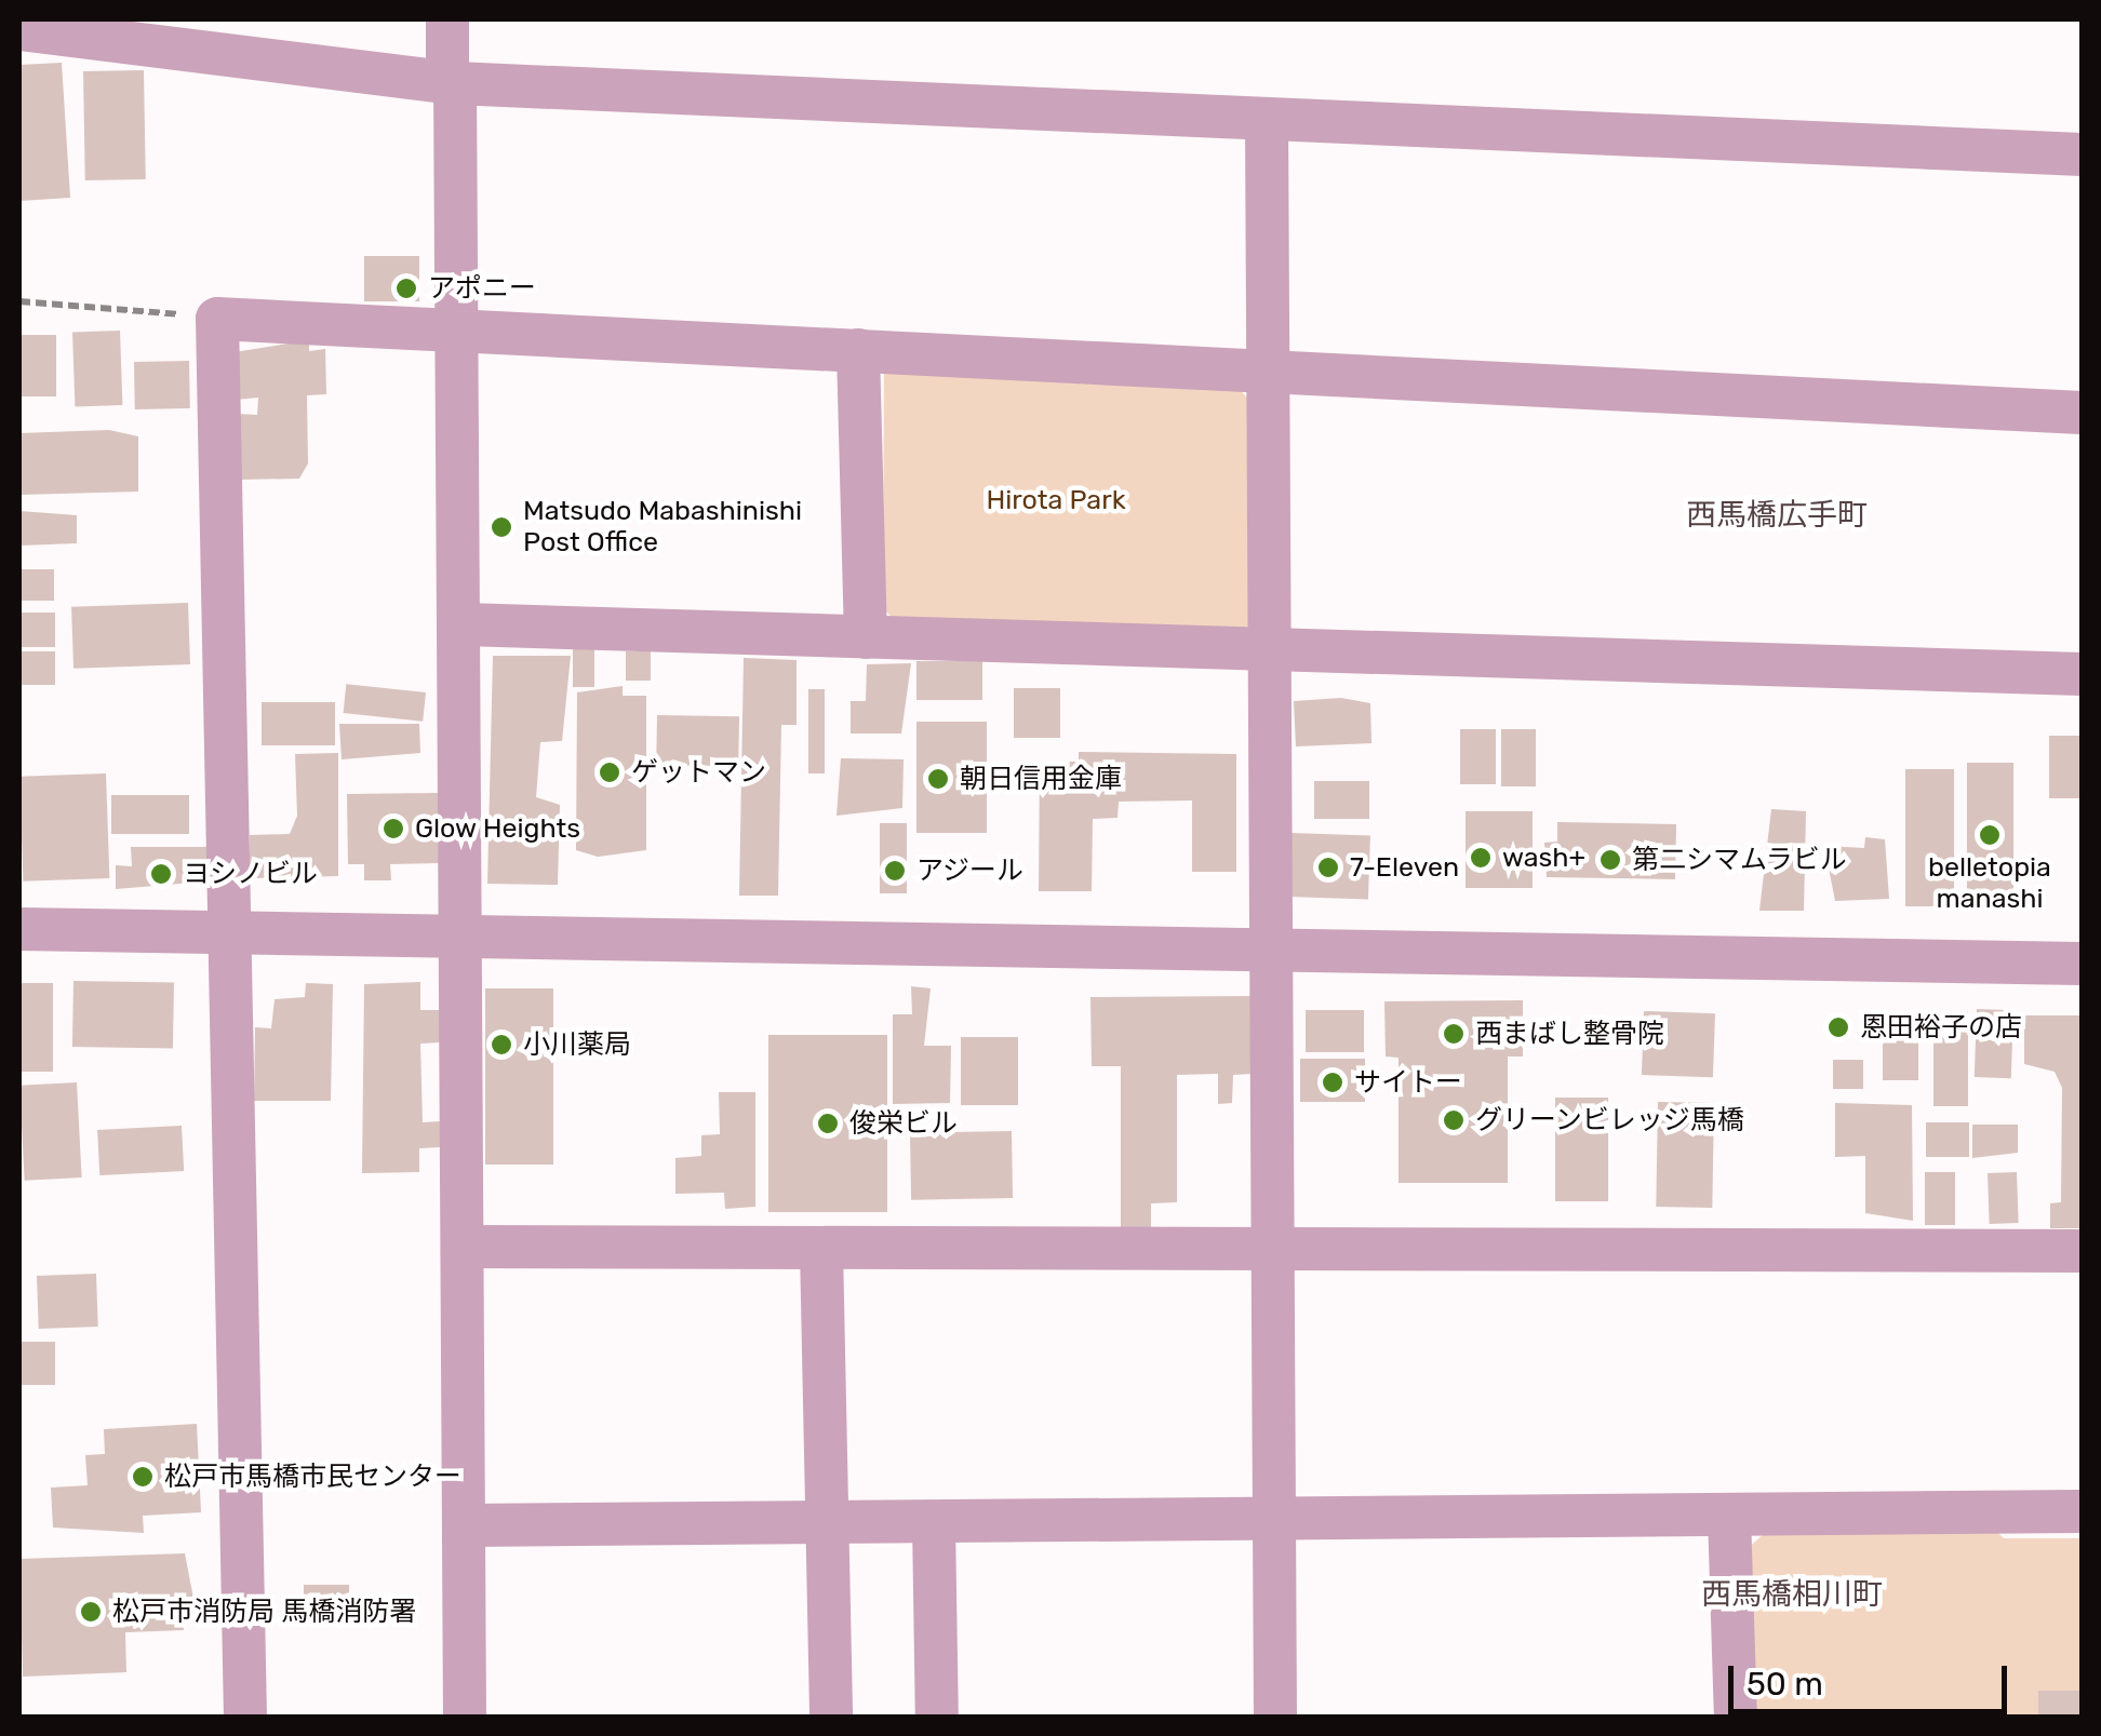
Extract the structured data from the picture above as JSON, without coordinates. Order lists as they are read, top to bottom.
{
  "districts": ["西馬橋広手町", "西馬橋相川町"],
  "parks": ["Hirota Park"],
  "places": [
    "アポニー",
    "Matsudo Mabashinishi Post Office",
    "ゲットマン",
    "朝日信用金庫",
    "Glow Heights",
    "belletopia manashi",
    "wash+",
    "第二シマムラビル",
    "7-Eleven",
    "アジール",
    "ヨシノビル",
    "恩田裕子の店",
    "西まばし整骨院",
    "小川薬局",
    "サイトー",
    "グリーンビレッジ馬橋",
    "俊栄ビル",
    "松戸市馬橋市民センター",
    "松戸市消防局 馬橋消防署"
  ],
  "scale_bar": "50 m"
}
